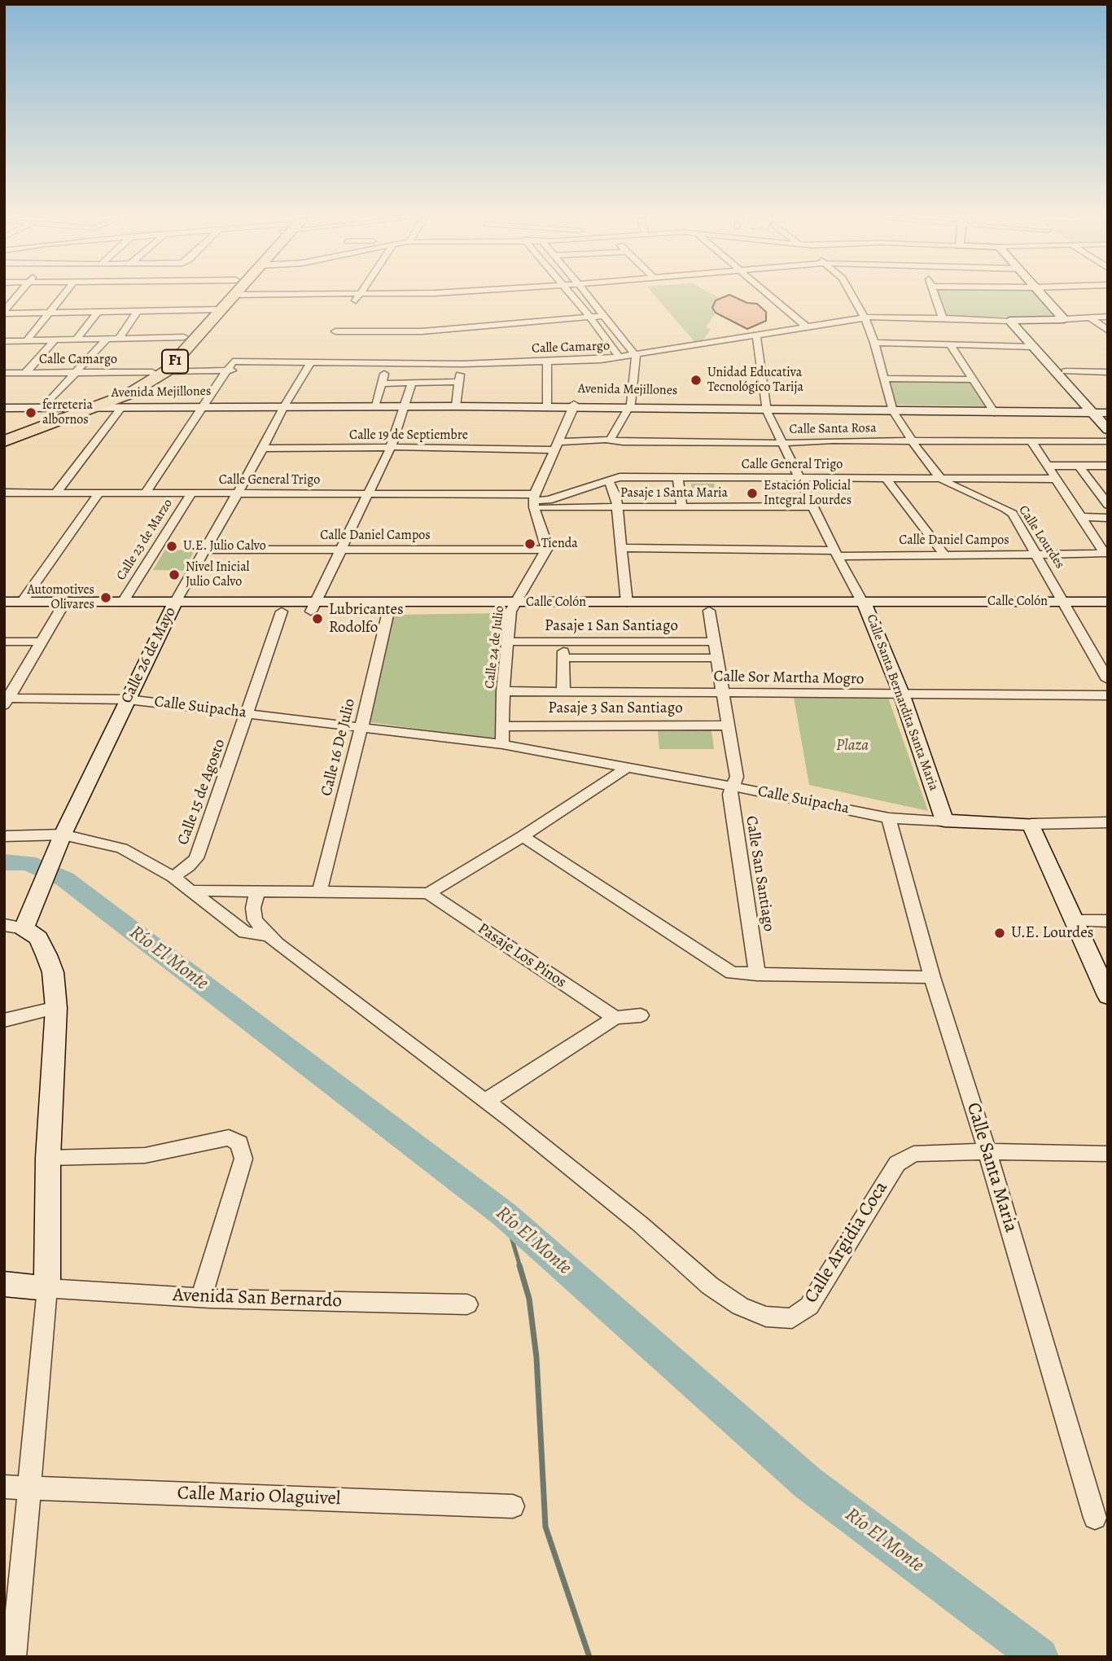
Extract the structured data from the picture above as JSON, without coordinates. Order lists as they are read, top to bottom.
{
  "streets": {
    "highway": ["F1"],
    "street": [
      "Calle Camargo",
      "Avenida Mejillones",
      "Calle Santa Rosa",
      "Calle 19 de Septiembre",
      "Calle General Trigo",
      "Pasaje 1 Santa Maria",
      "Calle Daniel Campos",
      "Calle Lourdes",
      "Calle 23 de Marzo",
      "Calle Colón",
      "Pasaje 1 San Santiago",
      "Calle 24 de Julio",
      "Calle 26 de Mayo",
      "Calle Sor Martha Mogro",
      "Calle Santa Bernardita Santa Maria",
      "Calle Suipacha",
      "Pasaje 3 San Santiago",
      "Calle 16 De Julio",
      "Calle 15 de Agosto",
      "Calle San Santiago",
      "Pasaje Los Pinos",
      "Calle Santa Maria",
      "Calle Argidia Coca",
      "Avenida San Bernardo",
      "Calle Mario Olaguivel"
    ]
  },
  "crossings": [
    ["Calle Camargo", "F1"],
    ["Calle Camargo", "Calle Lourdes"],
    ["Calle Camargo", "Calle 26 de Mayo"],
    ["Calle Camargo", "Calle Santa Bernardita Santa Maria"],
    ["F1", "Avenida Mejillones"],
    ["Avenida Mejillones", "Calle Lourdes"],
    ["Avenida Mejillones", "Calle 26 de Mayo"],
    ["Avenida Mejillones", "Calle Santa Bernardita Santa Maria"],
    ["Calle Santa Rosa", "Calle 19 de Septiembre"],
    ["Calle Santa Rosa", "Calle Lourdes"],
    ["Calle Santa Rosa", "Calle Santa Bernardita Santa Maria"],
    ["Calle 19 de Septiembre", "Calle 26 de Mayo"],
    ["Calle General Trigo", "Pasaje 1 Santa Maria"],
    ["Calle General Trigo", "Calle Lourdes"],
    ["Calle General Trigo", "Calle 23 de Marzo"],
    ["Calle General Trigo", "Calle 26 de Mayo"],
    ["Calle General Trigo", "Calle Santa Bernardita Santa Maria"],
    ["Pasaje 1 Santa Maria", "Calle Santa Bernardita Santa Maria"],
    ["Calle Daniel Campos", "Calle Lourdes"],
    ["Calle Daniel Campos", "Calle 24 de Julio"],
    ["Calle Daniel Campos", "Calle 26 de Mayo"],
    ["Calle Daniel Campos", "Calle Santa Bernardita Santa Maria"],
    ["Calle Lourdes", "Calle Colón"],
    ["Calle 23 de Marzo", "Calle Colón"],
    ["Calle Colón", "Calle 24 de Julio"],
    ["Calle Colón", "Calle 26 de Mayo"],
    ["Calle Colón", "Calle Santa Bernardita Santa Maria"],
    ["Calle Colón", "Calle 16 De Julio"],
    ["Calle Colón", "Calle 15 de Agosto"],
    ["Calle Colón", "Calle San Santiago"],
    ["Pasaje 1 San Santiago", "Calle 24 de Julio"],
    ["Pasaje 1 San Santiago", "Calle San Santiago"],
    ["Calle 24 de Julio", "Calle Sor Martha Mogro"],
    ["Calle 24 de Julio", "Calle Suipacha"],
    ["Calle 24 de Julio", "Pasaje 3 San Santiago"],
    ["Calle 26 de Mayo", "Calle Suipacha"],
    ["Calle Sor Martha Mogro", "Calle Santa Bernardita Santa Maria"],
    ["Calle Sor Martha Mogro", "Calle San Santiago"],
    ["Calle Santa Bernardita Santa Maria", "Calle Suipacha"],
    ["Calle Suipacha", "Calle 16 De Julio"],
    ["Calle Suipacha", "Calle 15 de Agosto"],
    ["Calle Suipacha", "Calle San Santiago"],
    ["Calle Suipacha", "Calle Santa Maria"],
    ["Pasaje 3 San Santiago", "Calle San Santiago"],
    ["Calle Santa Maria", "Calle Argidia Coca"]
  ],
  "water": ["Río El Monte"],
  "parks": ["Plaza"],
  "places": [
    "Unidad Educativa Tecnológico Tarija",
    "ferreteria albornos",
    "Estación Policial Integral Lourdes",
    "Tienda",
    "U.E. Julio Calvo",
    "Nivel Inicial Julio Calvo",
    "Automotives Olivares",
    "Lubricantes Rodolfo",
    "U.E. Lourdes"
  ]
}
